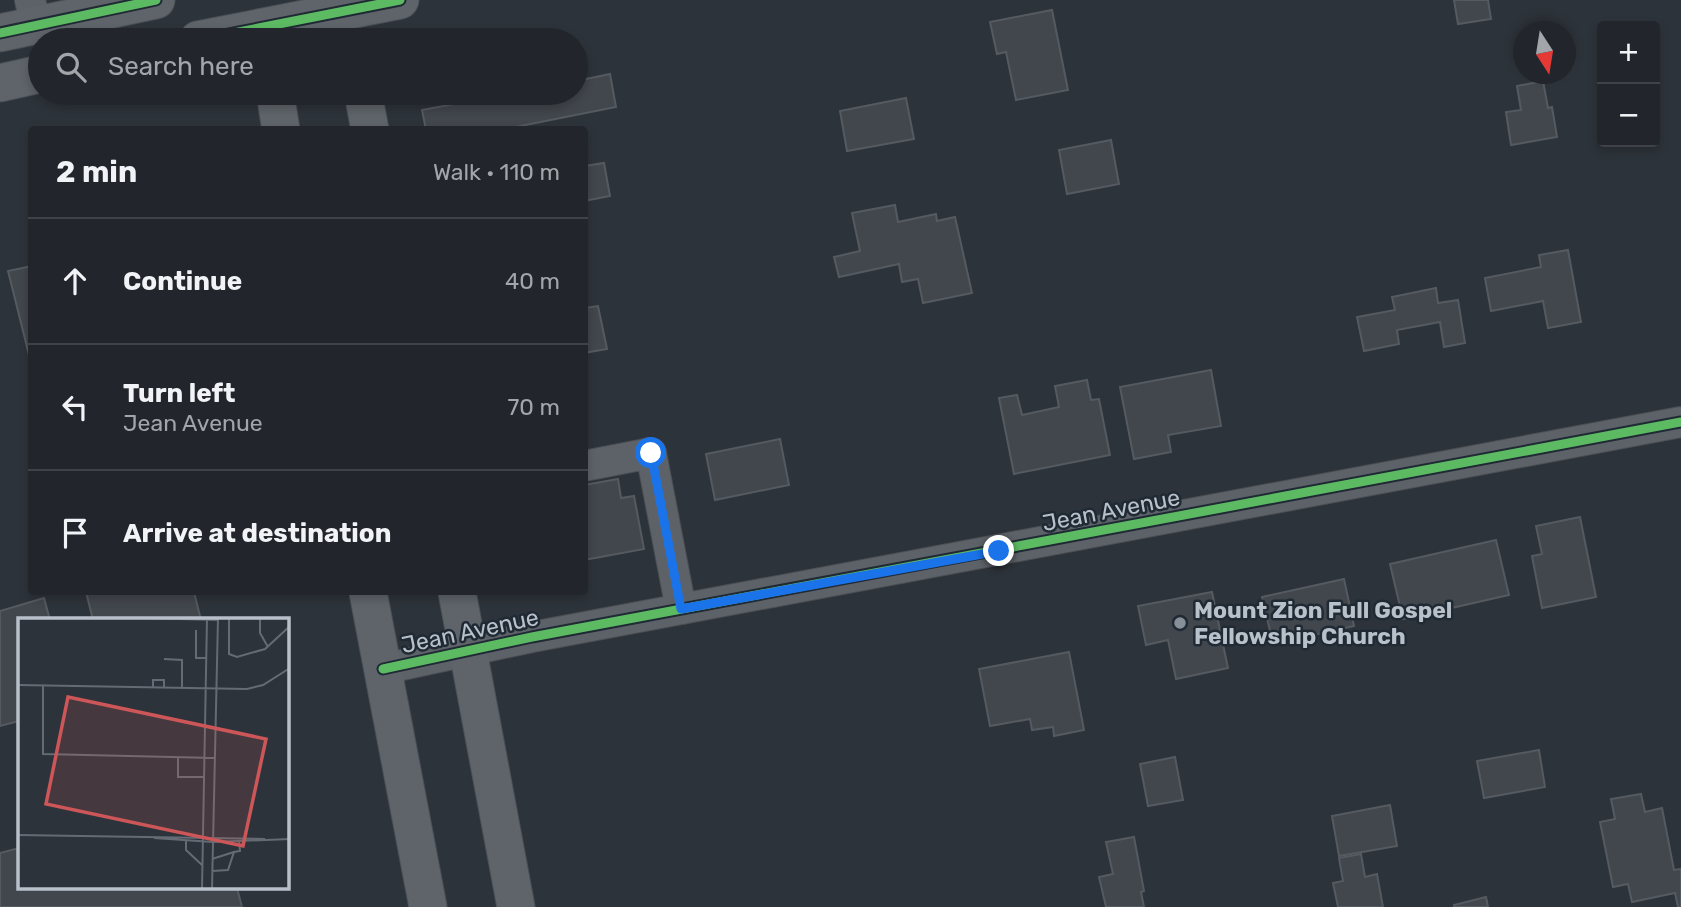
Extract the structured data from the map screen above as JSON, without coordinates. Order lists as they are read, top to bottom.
{
  "streets": {
    "street": ["Jean Avenue"]
  },
  "places": ["Mount Zion Full Gospel Fellowship Church"],
  "north": "bottom",
  "page": {
    "map_buttons": ["+", "−"],
    "search": "Search here",
    "heading": ["2 min", "Walk · 110 m"],
    "list": [
      ["Continue", "40 m"],
      ["Turn left", "Jean Avenue", "70 m"],
      "Arrive at destination"
    ]
  }
}
